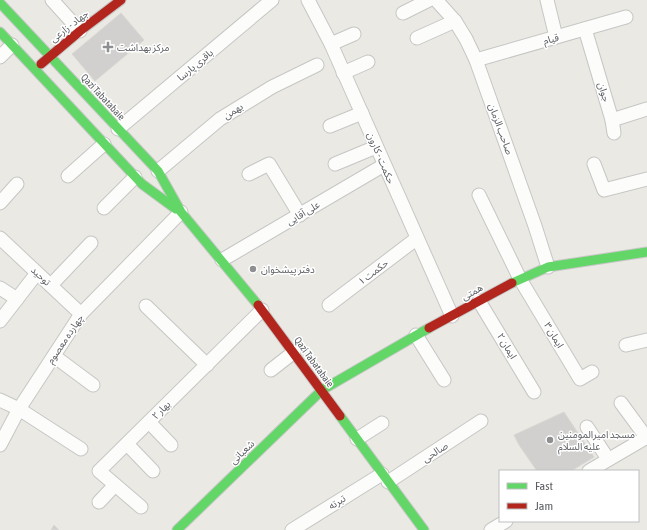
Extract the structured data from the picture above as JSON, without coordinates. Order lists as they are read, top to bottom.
{
  "streets": {
    "street": [
      "جهاد - زارعی",
      "قیام",
      "باقری پارسا",
      "جوان",
      "Qazi Tabatabaie",
      "بهمن",
      "صاحب الزمان",
      "حکمت - کارون",
      "علی آقایی",
      "حکمت ۱",
      "توحید",
      "همتی",
      "ایمان ۳",
      "چهارده معصوم",
      "ایمان ۲",
      "بهار ۲",
      "شعبانی",
      "صالحی",
      "تبرته"
    ]
  },
  "crossings": [
    ["جهاد - زارعی", "Qazi Tabatabaie"],
    ["قیام", "جوان"],
    ["قیام", "صاحب الزمان"],
    ["باقری پارسا", "Qazi Tabatabaie"],
    ["Qazi Tabatabaie", "بهمن"],
    ["Qazi Tabatabaie", "علی آقایی"],
    ["Qazi Tabatabaie", "همتی"],
    ["Qazi Tabatabaie", "چهارده معصوم"],
    ["Qazi Tabatabaie", "بهار ۲"],
    ["Qazi Tabatabaie", "شعبانی"],
    ["Qazi Tabatabaie", "صالحی"],
    ["Qazi Tabatabaie", "تبرته"],
    ["صاحب الزمان", "همتی"],
    ["حکمت - کارون", "علی آقایی"],
    ["حکمت - کارون", "حکمت ۱"],
    ["حکمت - کارون", "همتی"],
    ["توحید", "چهارده معصوم"],
    ["همتی", "ایمان ۳"],
    ["همتی", "ایمان ۲"],
    ["همتی", "شعبانی"],
    ["صالحی", "تبرته"]
  ],
  "places": {
    "health": ["مرکز بهداشت"],
    "other": ["دفتر پیشخوان", "مسجد امیرالمومنین علیه السلام"]
  },
  "legend": ["Fast", "Jam"]
}
